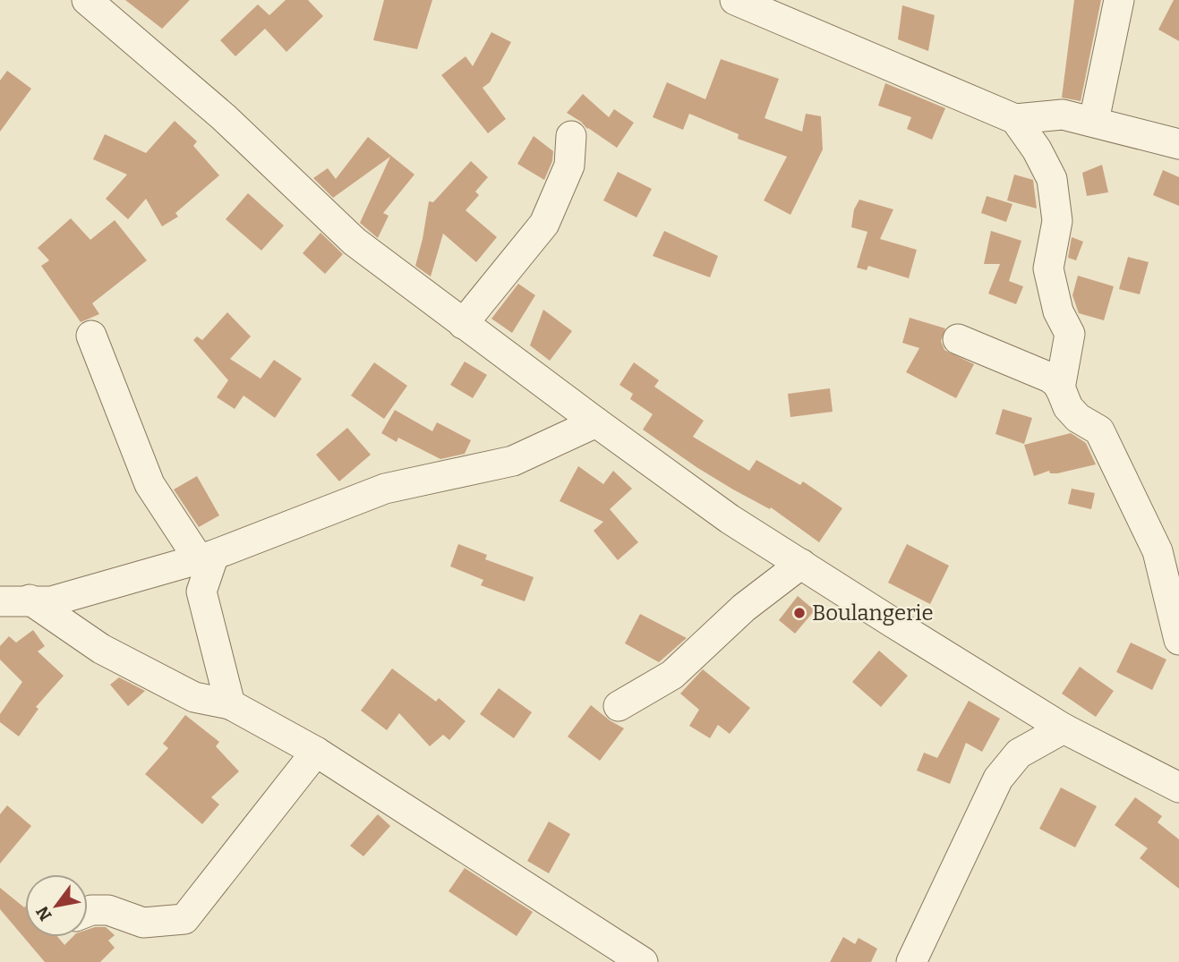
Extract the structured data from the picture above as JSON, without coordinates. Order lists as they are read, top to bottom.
{
  "places": ["Boulangerie"],
  "north": "bottom left"
}
